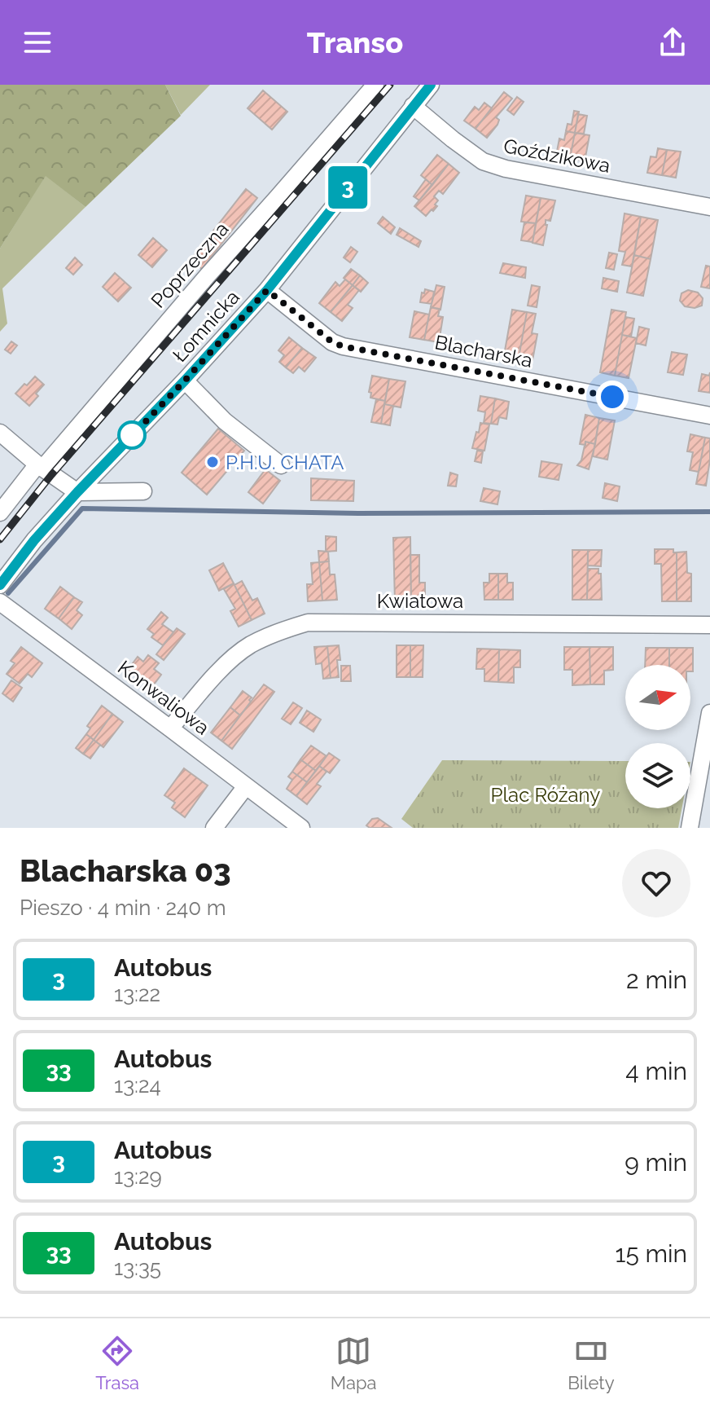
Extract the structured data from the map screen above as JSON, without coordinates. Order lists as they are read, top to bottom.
{
  "streets": {
    "street": [
      "Goździkowa",
      "Poprzeczna",
      "Łomnicka",
      "Blacharska",
      "Kwiatowa",
      "Konwaliowa"
    ]
  },
  "crossings": [
    ["Goździkowa", "Łomnicka"],
    ["Łomnicka", "Blacharska"],
    ["Kwiatowa", "Konwaliowa"]
  ],
  "parks": ["Plac Różany"],
  "places": ["P.H.U. CHATA"],
  "lines": ["bus line 3"],
  "north": "right",
  "page": {
    "header": "Transo",
    "on_map": "3",
    "heading": ["Blacharska 03", "Pieszo · 4 min · 240 m"],
    "list": [
      {
        "mark": "3",
        "name": "Autobus",
        "note": "13:22",
        "value": "2 min"
      },
      {
        "mark": "33",
        "name": "Autobus",
        "note": "13:24",
        "value": "4 min"
      },
      {
        "mark": "3",
        "name": "Autobus",
        "note": "13:29",
        "value": "9 min"
      },
      {
        "mark": "33",
        "name": "Autobus",
        "note": "13:35",
        "value": "15 min"
      }
    ],
    "tabs": ["Trasa", "Mapa", "Bilety"]
  }
}
